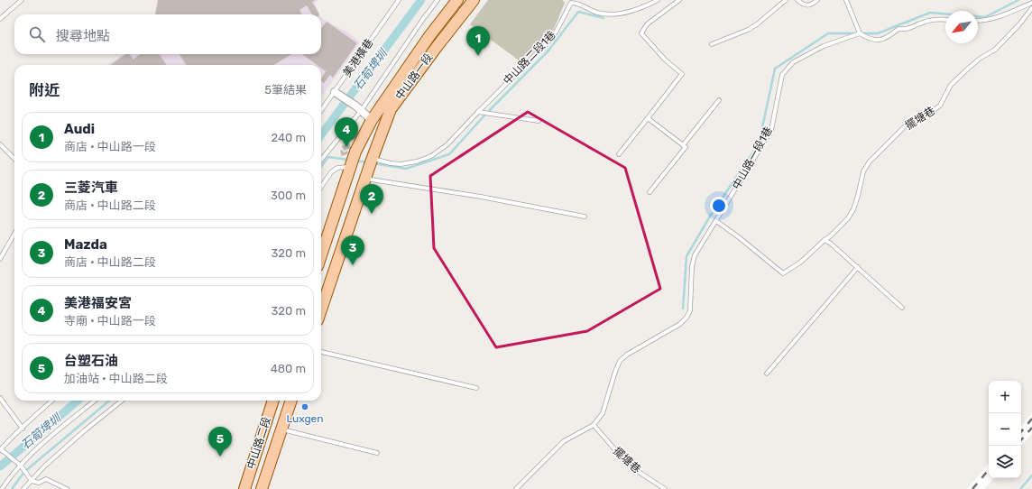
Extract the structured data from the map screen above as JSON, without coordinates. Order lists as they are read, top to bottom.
{
  "streets": {
    "main road": ["中山路一段", "中山路二段"],
    "lane": [
      "美港橫巷",
      "中山路二段1巷",
      "擺塘巷",
      "中山路一段1巷"
    ]
  },
  "crossings": [
    ["中山路二段1巷", "中山路一段"],
    ["擺塘巷", "中山路一段1巷"]
  ],
  "water": ["石筍埤圳"],
  "places": ["Luxgen"],
  "north": "bottom left",
  "page": {
    "search": "搜尋地點",
    "pins": [
      "1",
      "4",
      "2",
      "3",
      "5"
    ],
    "heading": ["附近", "5筆結果"],
    "list": [
      {
        "mark": "1",
        "name": "Audi",
        "note": "商店 · 中山路一段",
        "value": "240 m"
      },
      {
        "mark": "2",
        "name": "三菱汽車",
        "note": "商店 · 中山路二段",
        "value": "300 m"
      },
      {
        "mark": "3",
        "name": "Mazda",
        "note": "商店 · 中山路二段",
        "value": "320 m"
      },
      {
        "mark": "4",
        "name": "美港福安宮",
        "note": "寺廟 · 中山路一段",
        "value": "320 m"
      },
      {
        "mark": "5",
        "name": "台塑石油",
        "note": "加油站 · 中山路二段",
        "value": "480 m"
      }
    ],
    "map_buttons": ["+", "−"]
  }
}
